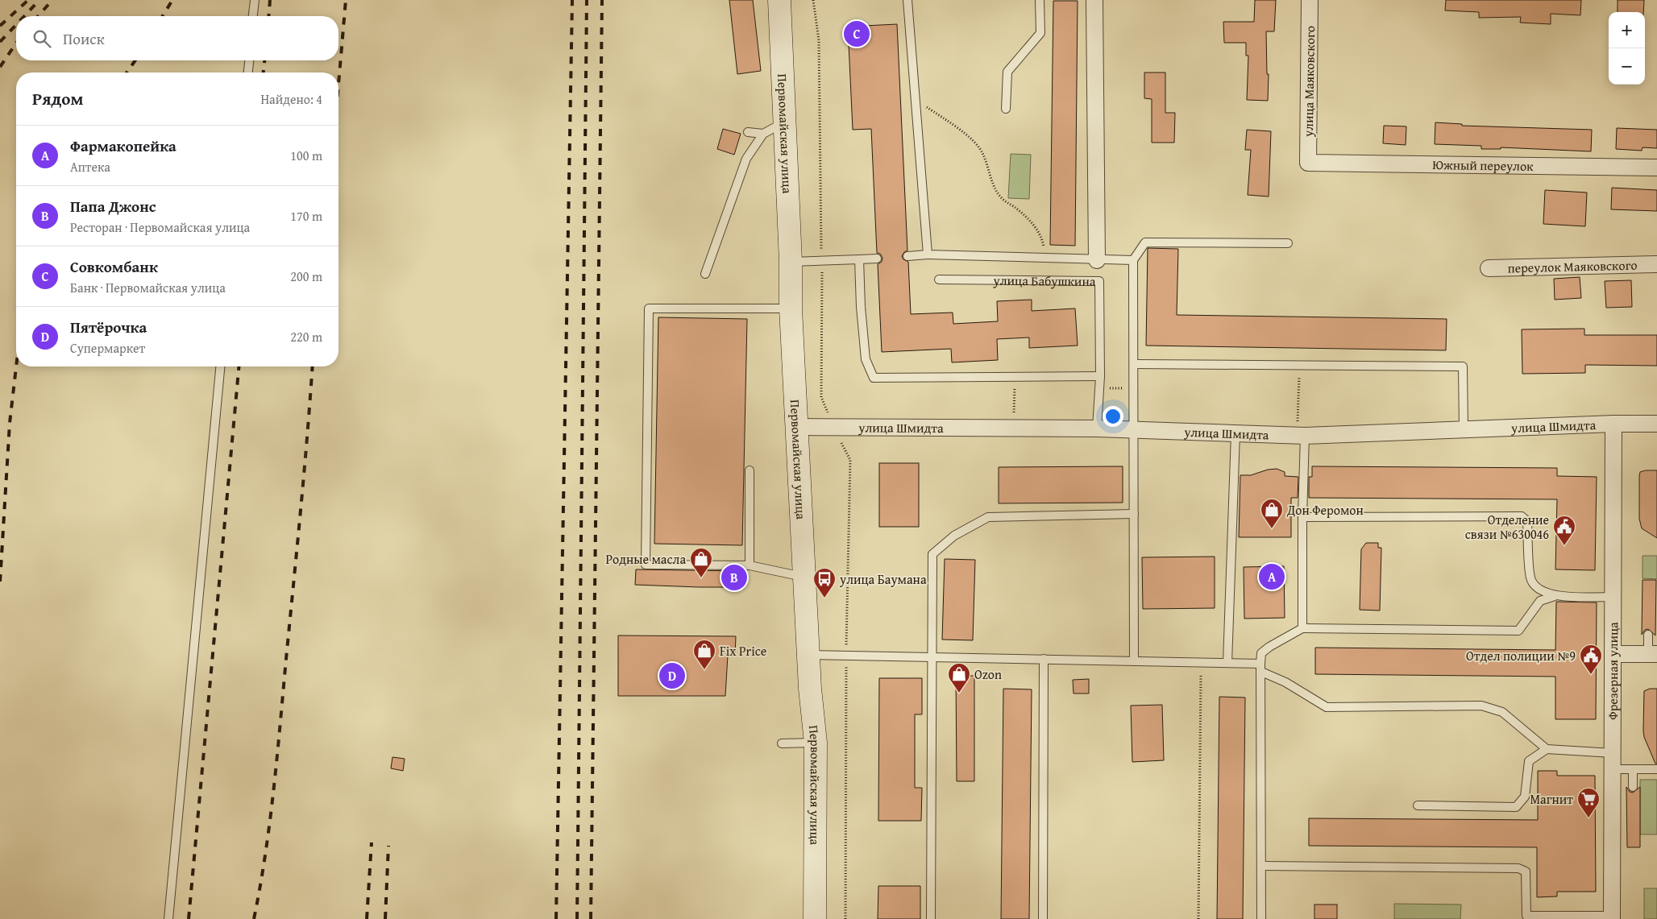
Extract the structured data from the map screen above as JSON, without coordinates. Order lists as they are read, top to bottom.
{
  "streets": {
    "main road": ["Первомайская улица"],
    "street": [
      "улица Маяковского",
      "Южный переулок",
      "переулок Маяковского",
      "улица Бабушкина",
      "улица Шмидта",
      "Фрезерная улица"
    ]
  },
  "crossings": [
    ["улица Маяковского", "Южный переулок"],
    ["Первомайская улица", "улица Шмидта"],
    ["улица Бабушкина", "улица Шмидта"],
    ["улица Шмидта", "Фрезерная улица"]
  ],
  "places": {
    "shop": [
      "Дон Феромон",
      "Родные масла",
      "Fix Price",
      "Ozon"
    ],
    "public building": ["Отделение связи №630046", "Отдел полиции №9"],
    "bus stop": ["улица Баумана"],
    "supermarket": ["Магнит"]
  },
  "page": {
    "map_buttons": ["+", "−"],
    "search": "Поиск",
    "pins": [
      "C",
      "A",
      "B",
      "D"
    ],
    "heading": ["Рядом", "Найдено: 4"],
    "list": [
      {
        "mark": "A",
        "name": "Фармакопейка",
        "note": "Аптека",
        "value": "100 m"
      },
      {
        "mark": "B",
        "name": "Папа Джонс",
        "note": "Ресторан · Первомайская улица",
        "value": "170 m"
      },
      {
        "mark": "C",
        "name": "Совкомбанк",
        "note": "Банк · Первомайская улица",
        "value": "200 m"
      },
      {
        "mark": "D",
        "name": "Пятёрочка",
        "note": "Супермаркет",
        "value": "220 m"
      }
    ]
  }
}
